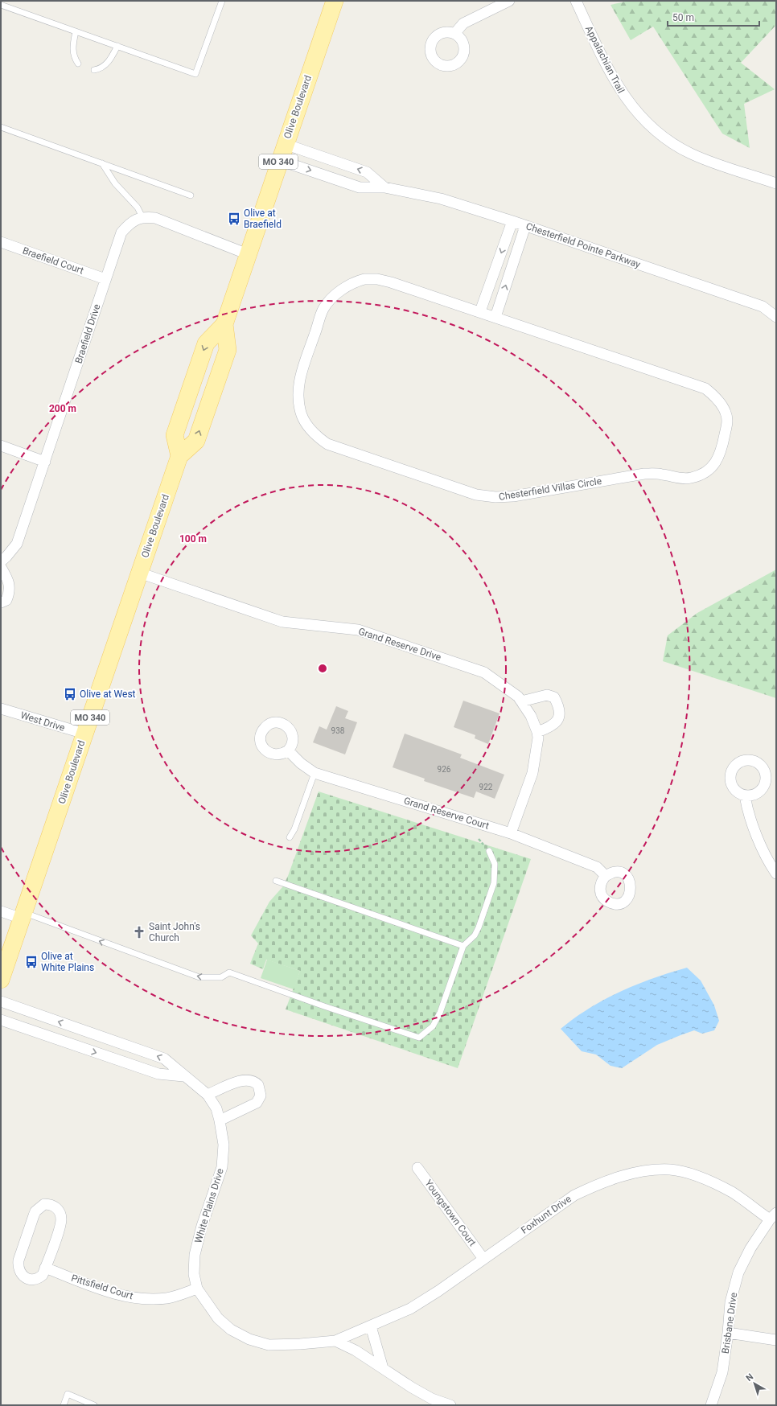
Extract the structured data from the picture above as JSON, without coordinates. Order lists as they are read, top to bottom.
{
  "streets": {
    "main road": ["Olive Boulevard", "MO 340"],
    "street": [
      "Appalachian Trail",
      "Chesterfield Pointe Parkway",
      "Braefield Court",
      "Braefield Drive",
      "Chesterfield Villas Circle",
      "Grand Reserve Drive",
      "West Drive",
      "Grand Reserve Court",
      "White Plains Drive",
      "Youngstown Court",
      "Foxhunt Drive",
      "Pittsfield Court",
      "Brisbane Drive"
    ]
  },
  "crossings": [
    ["Olive Boulevard", "Chesterfield Pointe Parkway"],
    ["Olive Boulevard", "Grand Reserve Drive"],
    ["Olive Boulevard", "West Drive"],
    ["Braefield Court", "Braefield Drive"],
    ["Grand Reserve Drive", "Grand Reserve Court"],
    ["White Plains Drive", "Foxhunt Drive"],
    ["White Plains Drive", "Pittsfield Court"],
    ["Youngstown Court", "Foxhunt Drive"],
    ["Foxhunt Drive", "Brisbane Drive"]
  ],
  "places": {
    "bus stop": ["Olive at Braefield", "Olive at West", "Olive at White Plains"],
    "church": ["Saint John's Church"]
  },
  "house_numbers": ["938", "926", "922"],
  "scale_bar": "50 m",
  "north": "top left",
  "rings": ["200 m", "100 m"]
}
